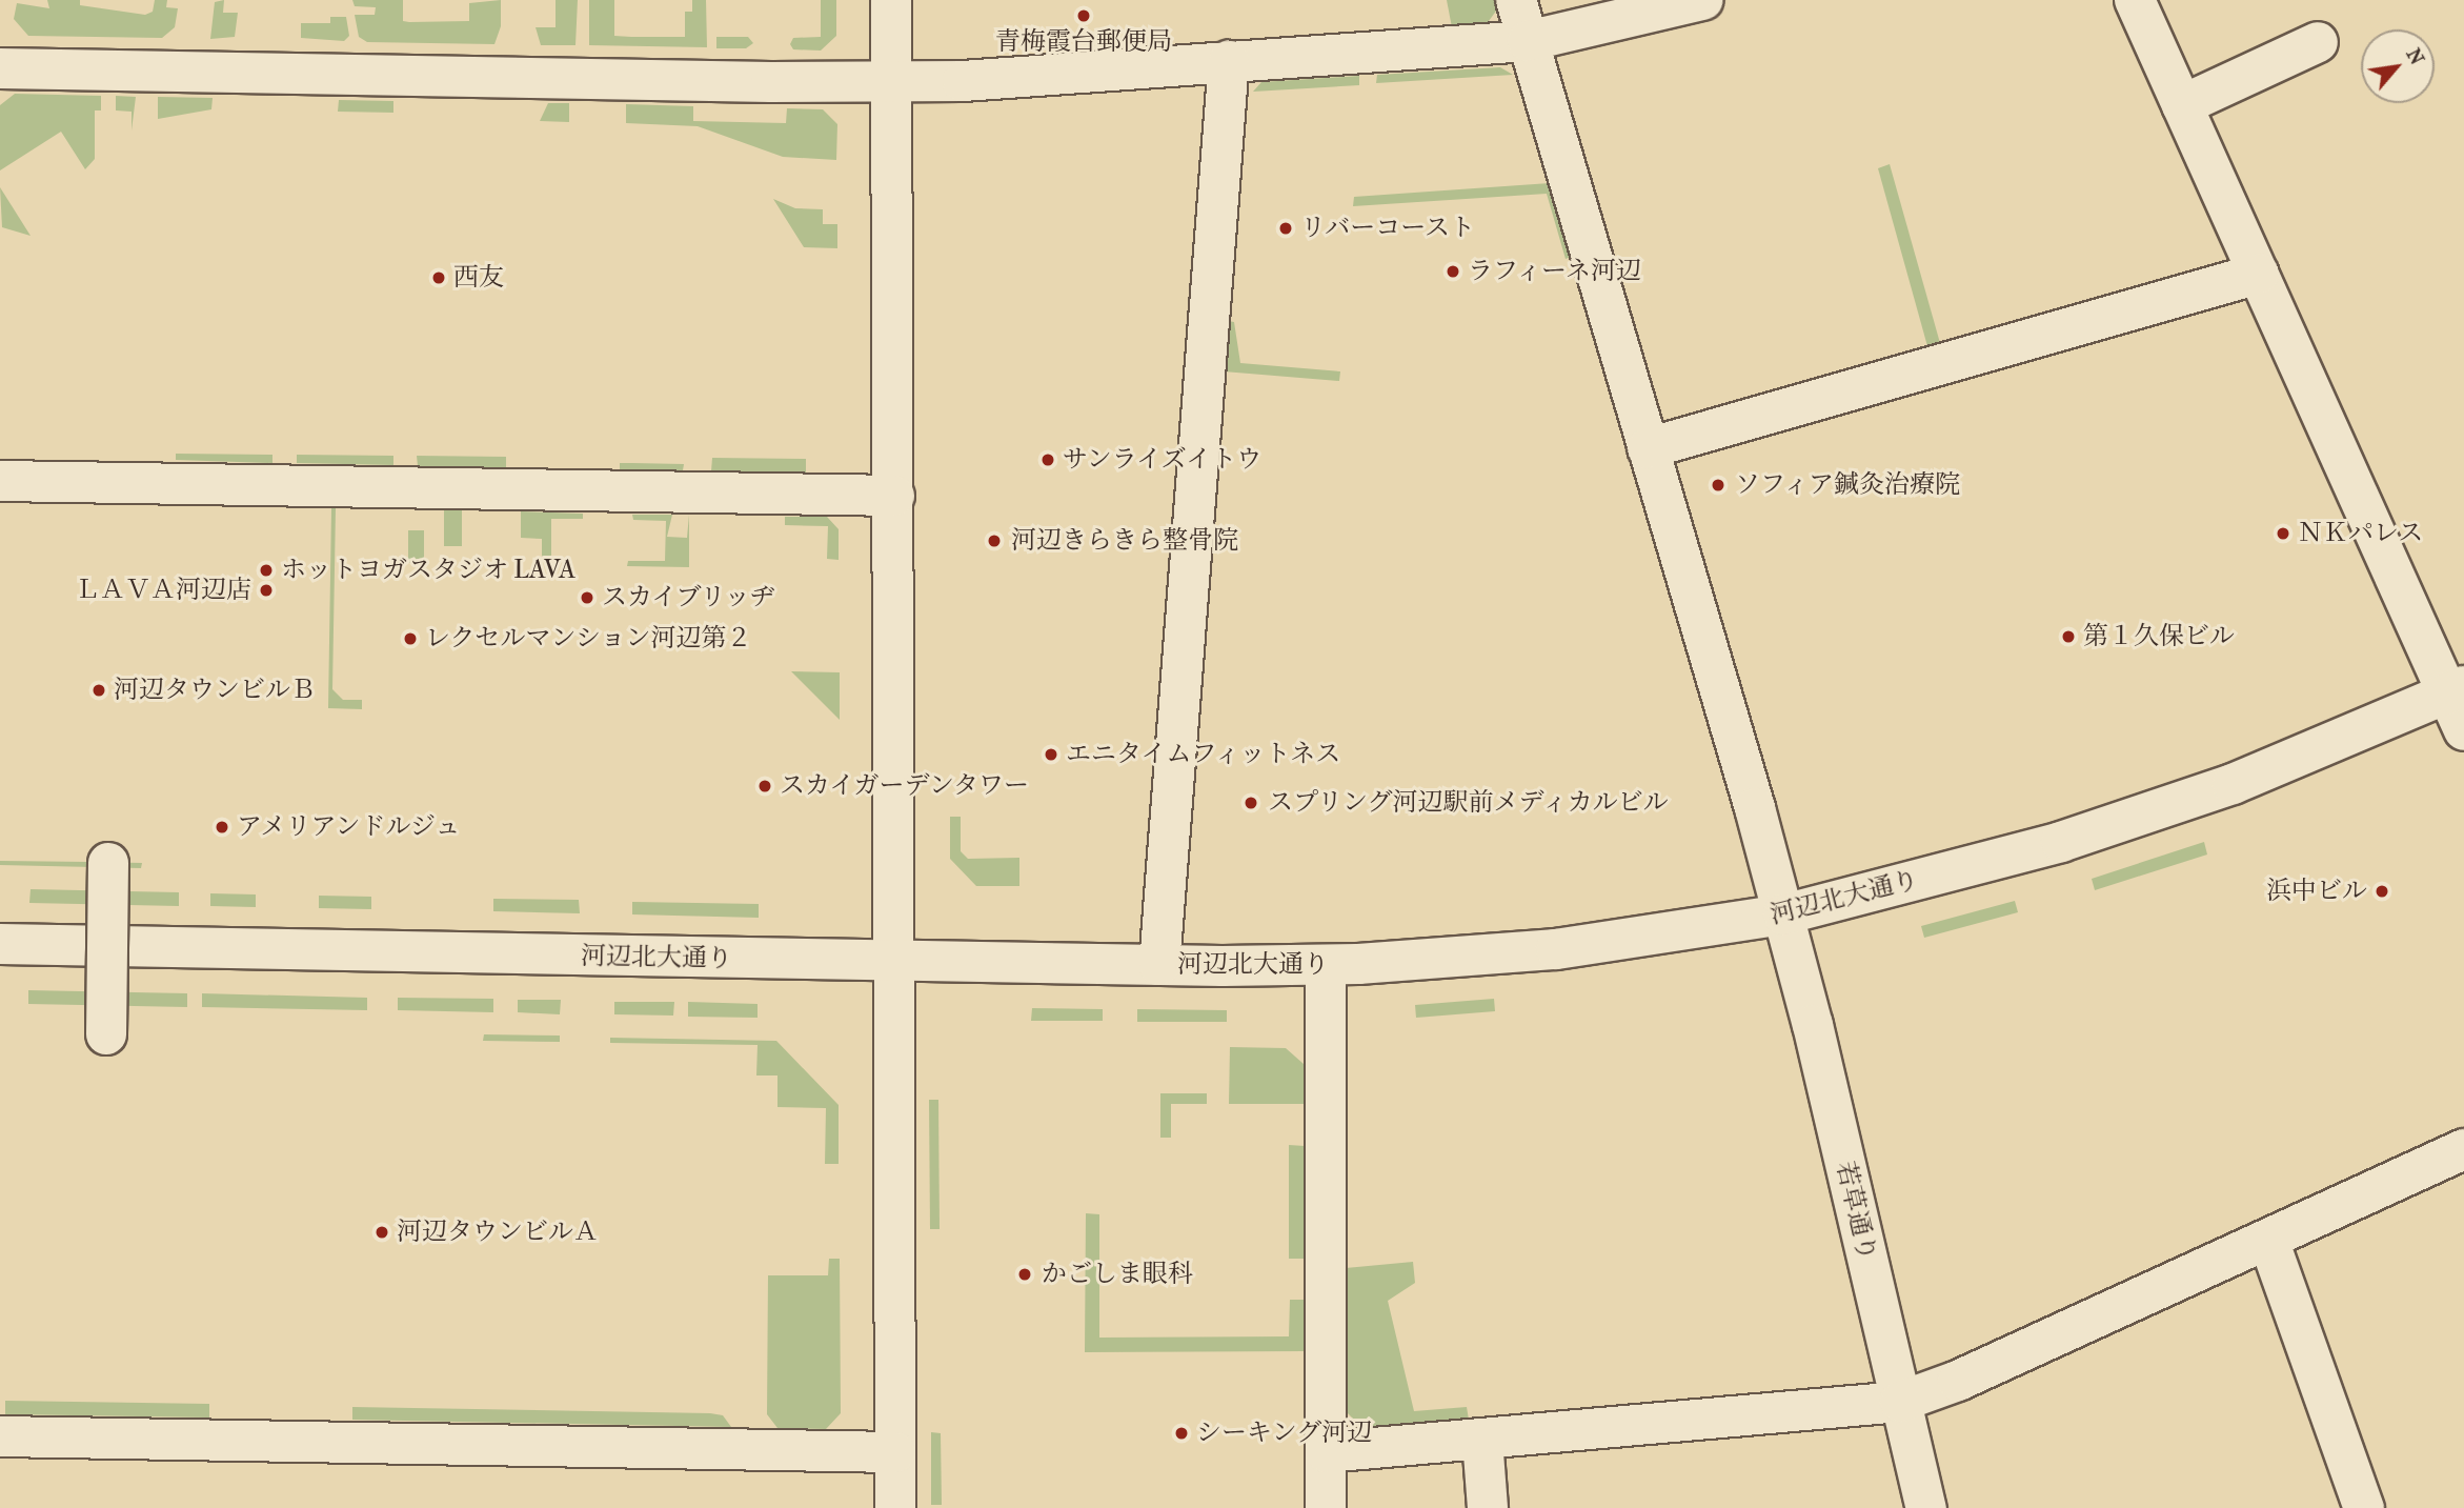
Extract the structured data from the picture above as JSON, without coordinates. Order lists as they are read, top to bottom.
{
  "streets": {
    "street": ["河辺北大通り", "若草通り"]
  },
  "crossings": [
    ["河辺北大通り", "若草通り"]
  ],
  "places": [
    "青梅霞台郵便局",
    "リバーコースト",
    "ラフィーネ河辺",
    "西友",
    "サンライズイトウ",
    "ソフィア鍼灸治療院",
    "ＮＫパレス",
    "河辺きらきら整骨院",
    "ホットヨガスタジオ LAVA",
    "ＬＡＶＡ河辺店",
    "スカイブリッヂ",
    "第１久保ビル",
    "レクセルマンション河辺第２",
    "河辺タウンビルＢ",
    "エニタイムフィットネス",
    "スカイガーデンタワー",
    "スプリング河辺駅前メディカルビル",
    "アメリアンドルジュ",
    "浜中ビル",
    "河辺タウンビルＡ",
    "かごしま眼科",
    "シーキング河辺"
  ],
  "north": "top right"
}
